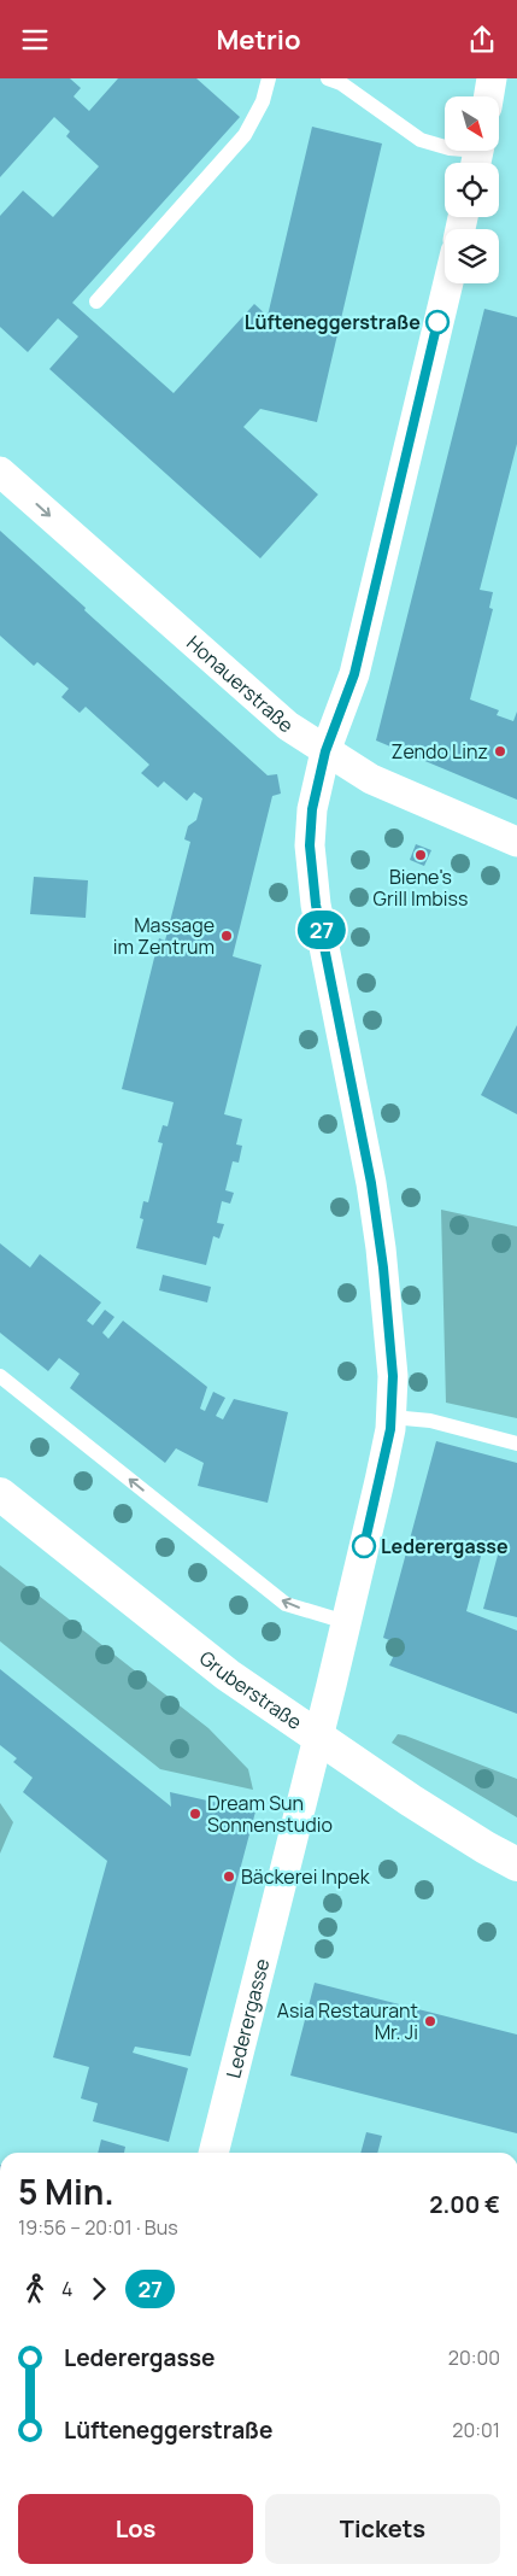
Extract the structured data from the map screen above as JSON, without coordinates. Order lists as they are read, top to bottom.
{
  "streets": {
    "main road": ["Gruberstraße"],
    "street": ["Honauerstraße", "Lederergasse"]
  },
  "crossings": [
    ["Honauerstraße", "Lederergasse"],
    ["Gruberstraße", "Lederergasse"]
  ],
  "one_way": ["Honauerstraße"],
  "places": [
    "Lüfteneggerstraße",
    "Zendo Linz",
    "Biene's Grill Imbiss",
    "Massage im Zentrum",
    "Lederergasse",
    "Dream Sun Sonnenstudio",
    "Bäckerei Inpek",
    "Asia Restaurant Mr. Ji"
  ],
  "lines": ["bus line 27"],
  "north": "bottom right",
  "page": {
    "header": "Metrio",
    "on_map": "27",
    "heading": ["5 Min.", "19:56 – 20:01 · Bus", "2.00 €"],
    "legs": ["4", "27"],
    "list": [
      {
        "name": "Lederergasse",
        "value": "20:00"
      },
      {
        "name": "Lüfteneggerstraße",
        "value": "20:01"
      }
    ],
    "buttons": ["Los", "Tickets"]
  }
}
